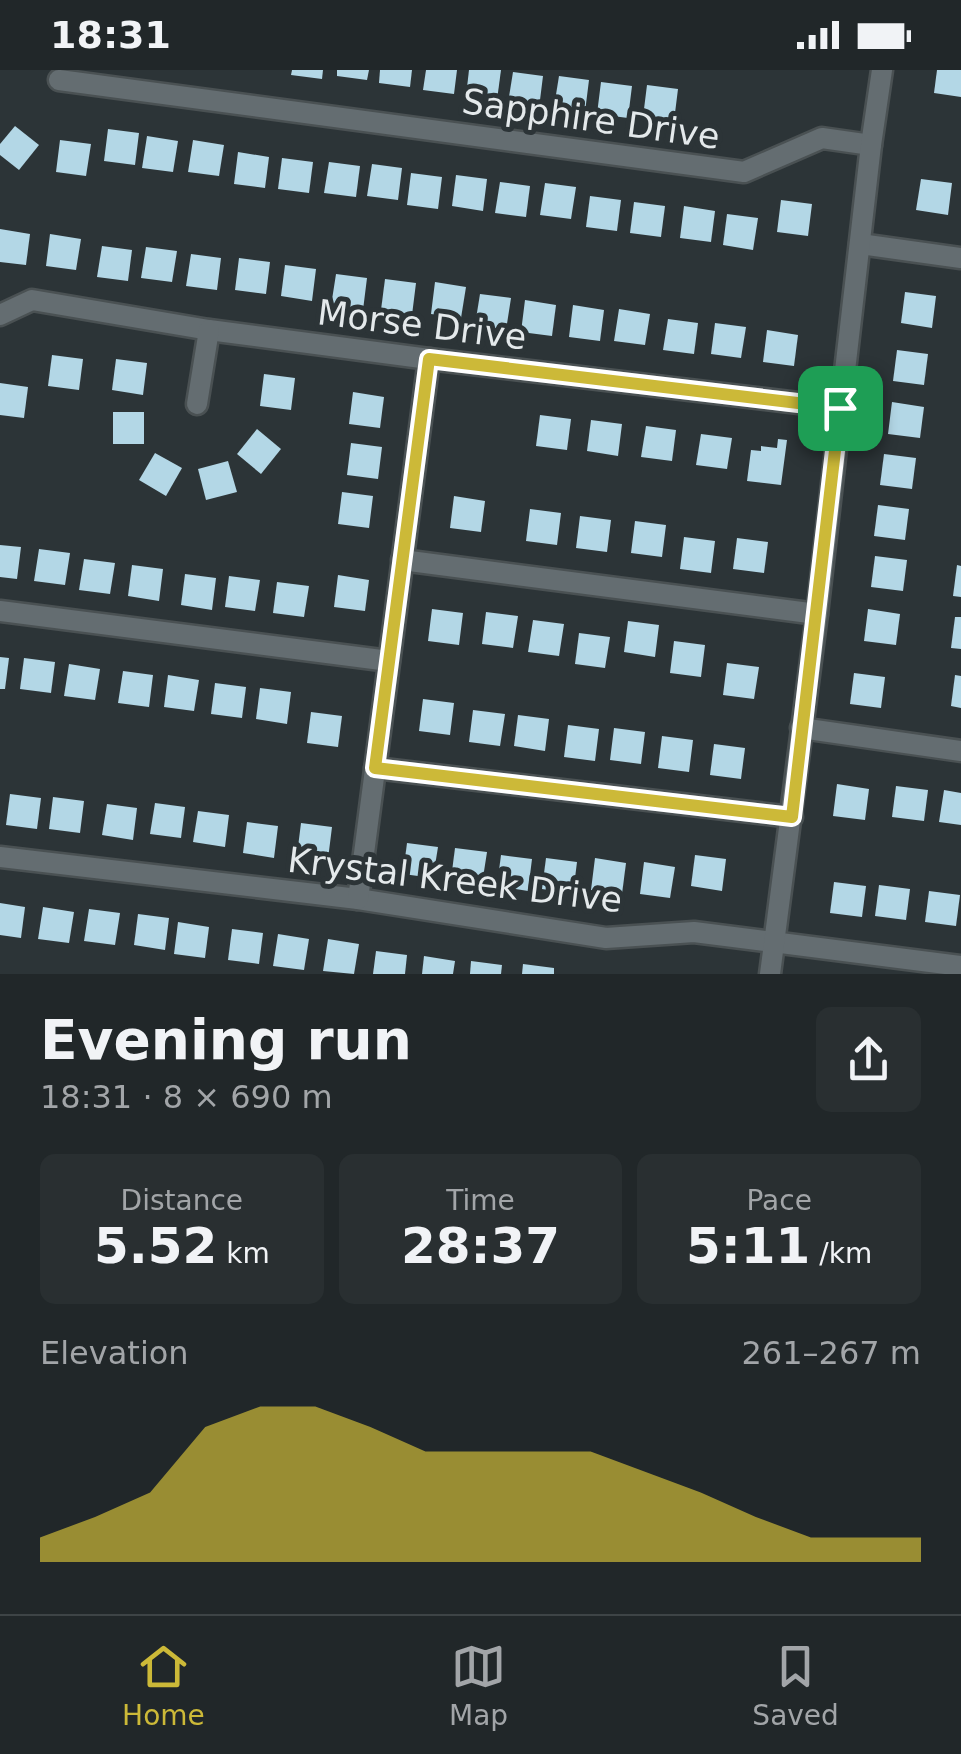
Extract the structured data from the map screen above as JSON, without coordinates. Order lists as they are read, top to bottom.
{
  "streets": {
    "street": ["Sapphire Drive", "Morse Drive", "Krystal Kreek Drive"]
  },
  "page": {
    "status": "18:31",
    "heading": ["Evening run", "18:31 · 8 × 690 m"],
    "stats": [
      ["Distance", "5.52 km"],
      ["Time", "28:37"],
      ["Pace", "5:11 /km"]
    ],
    "chart": ["Elevation", "261–267 m"],
    "tabs": ["Home", "Map", "Saved"]
  }
}
